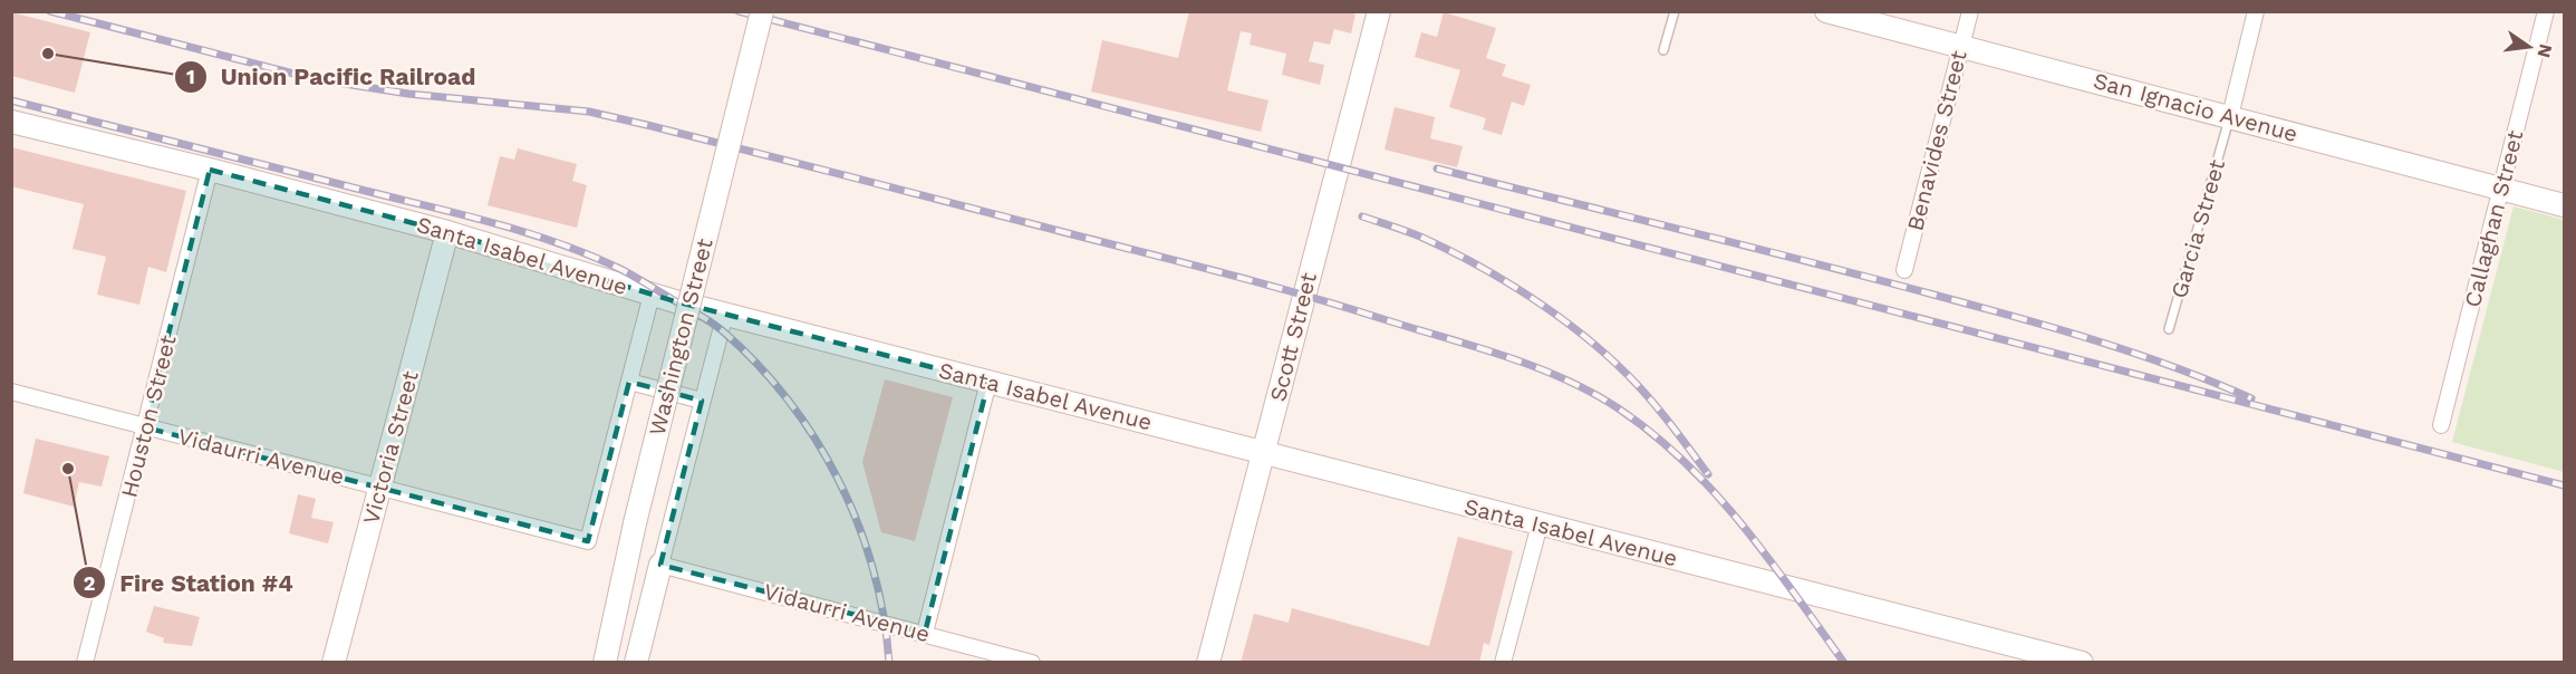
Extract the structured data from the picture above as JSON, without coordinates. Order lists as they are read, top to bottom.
{
  "streets": {
    "main road": [
      "San Ignacio Avenue",
      "Santa Isabel Avenue",
      "Washington Street",
      "Scott Street",
      "Victoria Street"
    ],
    "street": [
      "Benavides Street",
      "Callaghan Street",
      "Garcia Street",
      "Houston Street",
      "Vidaurri Avenue"
    ]
  },
  "crossings": [
    ["San Ignacio Avenue", "Benavides Street"],
    ["San Ignacio Avenue", "Callaghan Street"],
    ["San Ignacio Avenue", "Garcia Street"],
    ["Santa Isabel Avenue", "Washington Street"],
    ["Santa Isabel Avenue", "Scott Street"],
    ["Santa Isabel Avenue", "Houston Street"],
    ["Santa Isabel Avenue", "Victoria Street"],
    ["Washington Street", "Vidaurri Avenue"],
    ["Houston Street", "Vidaurri Avenue"],
    ["Victoria Street", "Vidaurri Avenue"]
  ],
  "places": ["Union Pacific Railroad", "Fire Station #4"],
  "north": "right"
}
